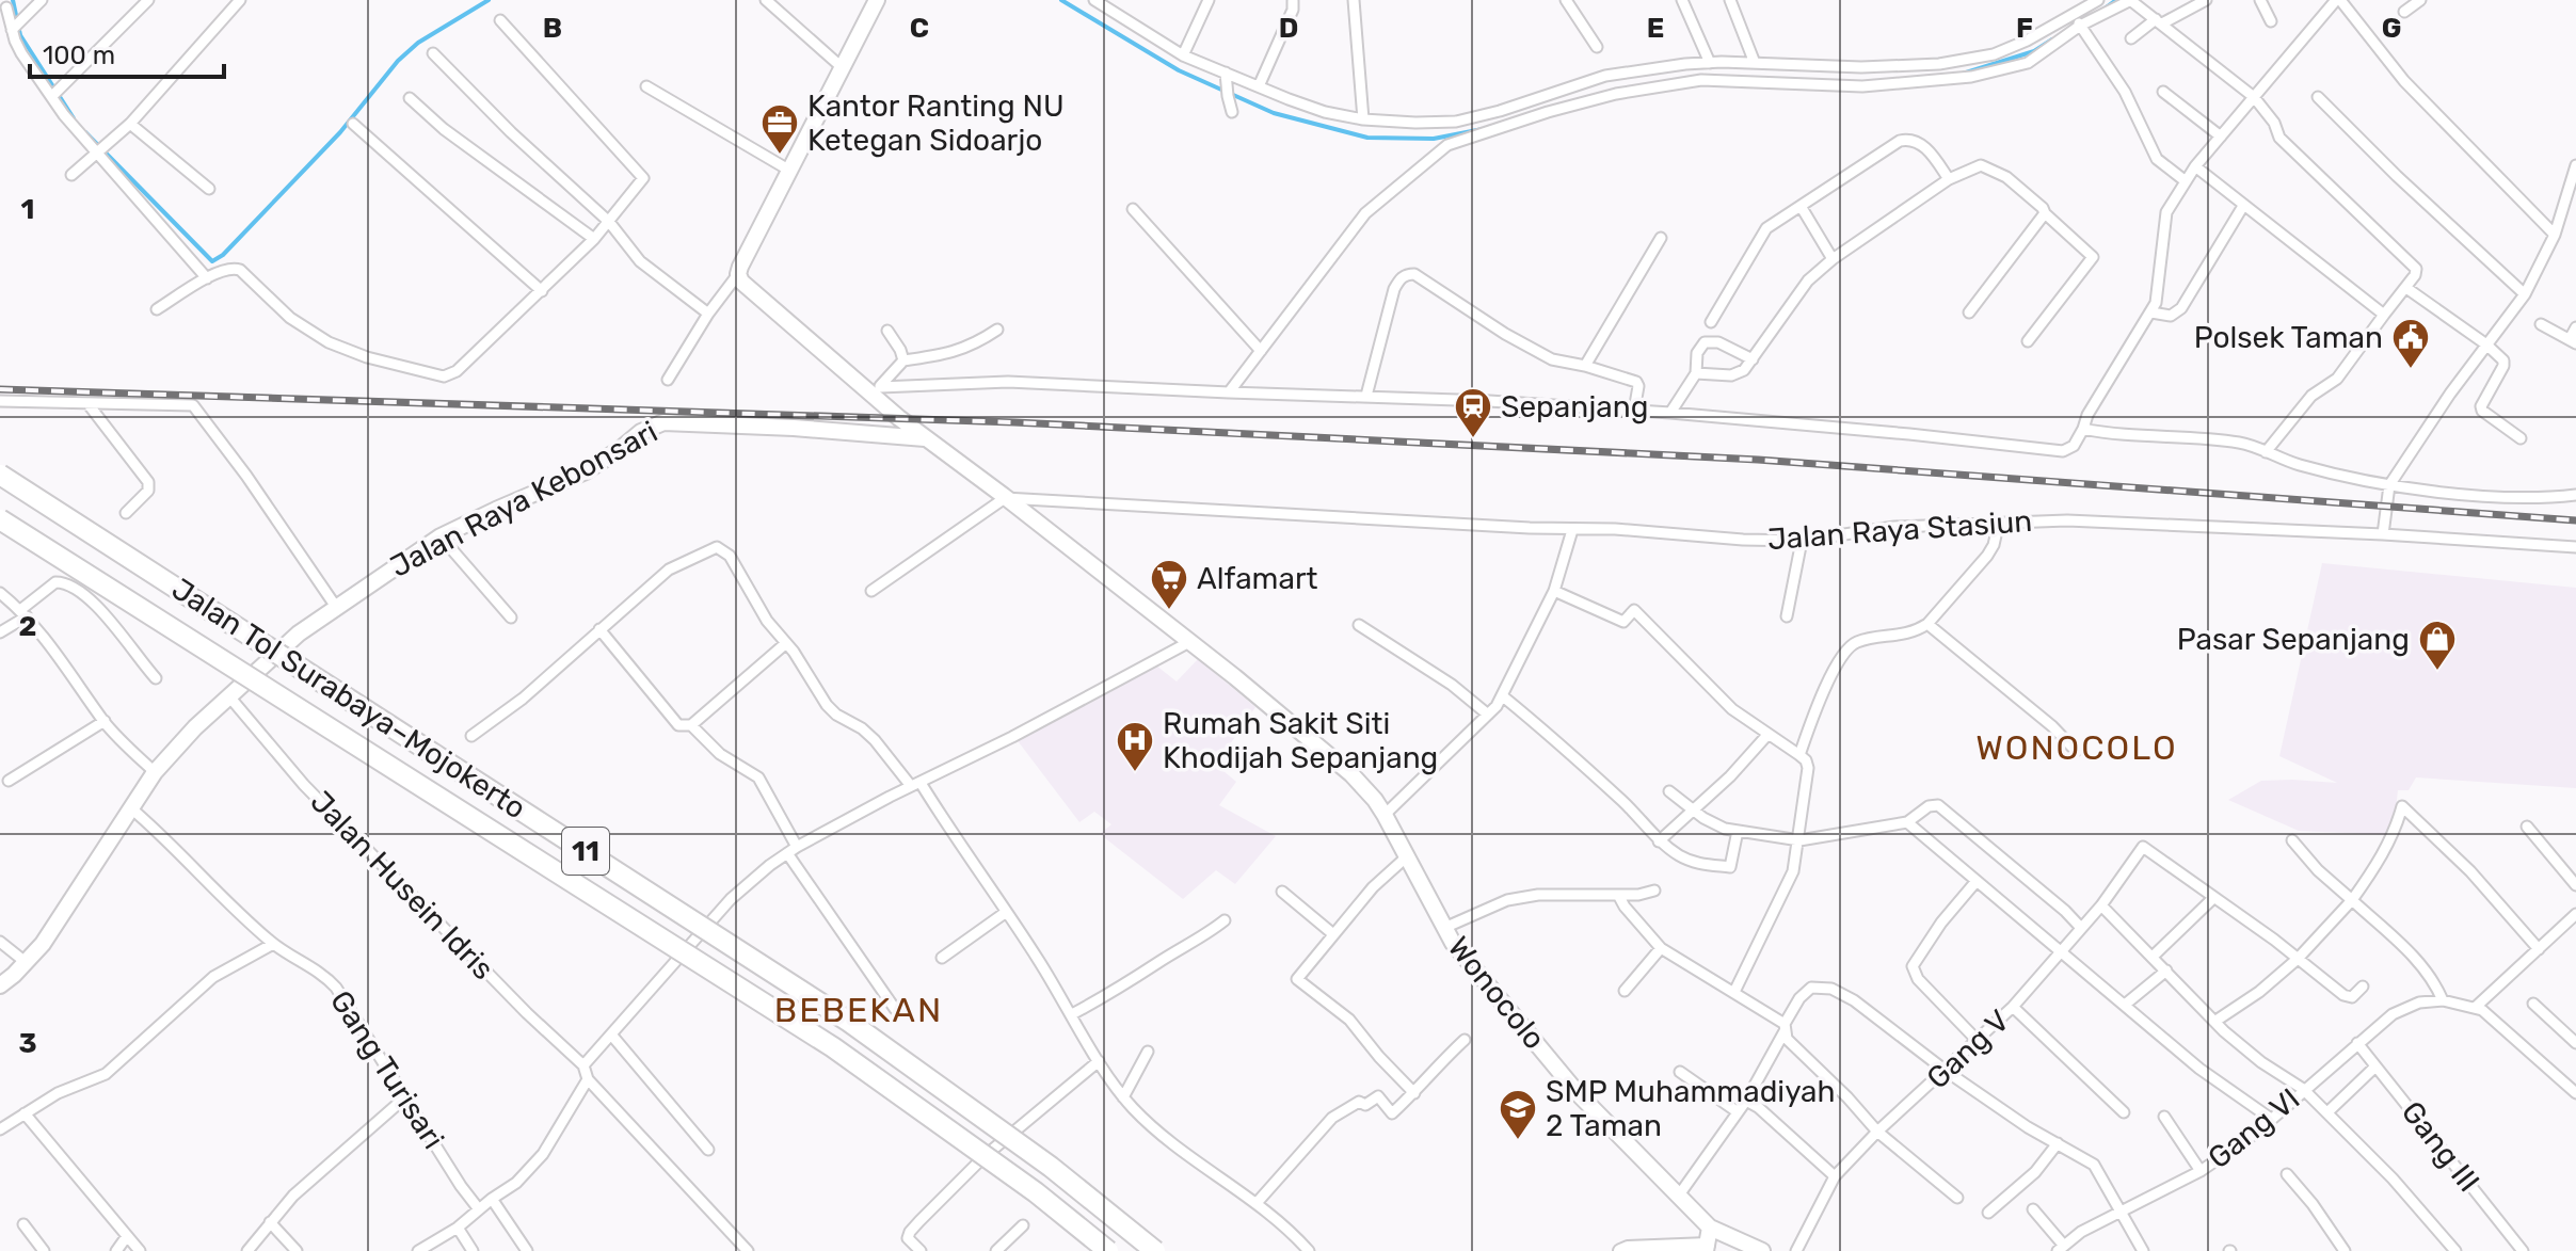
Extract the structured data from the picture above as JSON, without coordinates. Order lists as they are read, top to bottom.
{
  "streets": {
    "highway": ["Jalan Tol Surabaya–Mojokerto", "11"],
    "main road": ["Jalan Raya Kebonsari", "Wonocolo"],
    "street": [
      "Jalan Raya Stasiun",
      "Jalan Husein Idris",
      "Gang V",
      "Gang Turisari",
      "Gang VI",
      "Gang III"
    ]
  },
  "crossings": [
    ["Jalan Raya Kebonsari", "Jalan Husein Idris"],
    ["Jalan Raya Kebonsari", "Wonocolo"],
    ["Jalan Raya Kebonsari", "Gang Turisari"],
    ["Jalan Raya Stasiun", "Wonocolo"],
    ["Gang VI", "Gang III"]
  ],
  "districts": ["WONOCOLO", "BEBEKAN"],
  "places": {
    "office": ["Kantor Ranting NU Ketegan Sidoarjo"],
    "public building": ["Polsek Taman"],
    "station": ["Sepanjang"],
    "supermarket": ["Alfamart"],
    "shop": ["Pasar Sepanjang"],
    "hospital": ["Rumah Sakit Siti Khodijah Sepanjang"],
    "school or university": ["SMP Muhammadiyah 2 Taman"]
  },
  "scale_bar": "100 m",
  "grid": {
    "columns": [
      "B",
      "C",
      "D",
      "E",
      "F",
      "G"
    ],
    "rows": ["1", "2", "3"]
  }
}
